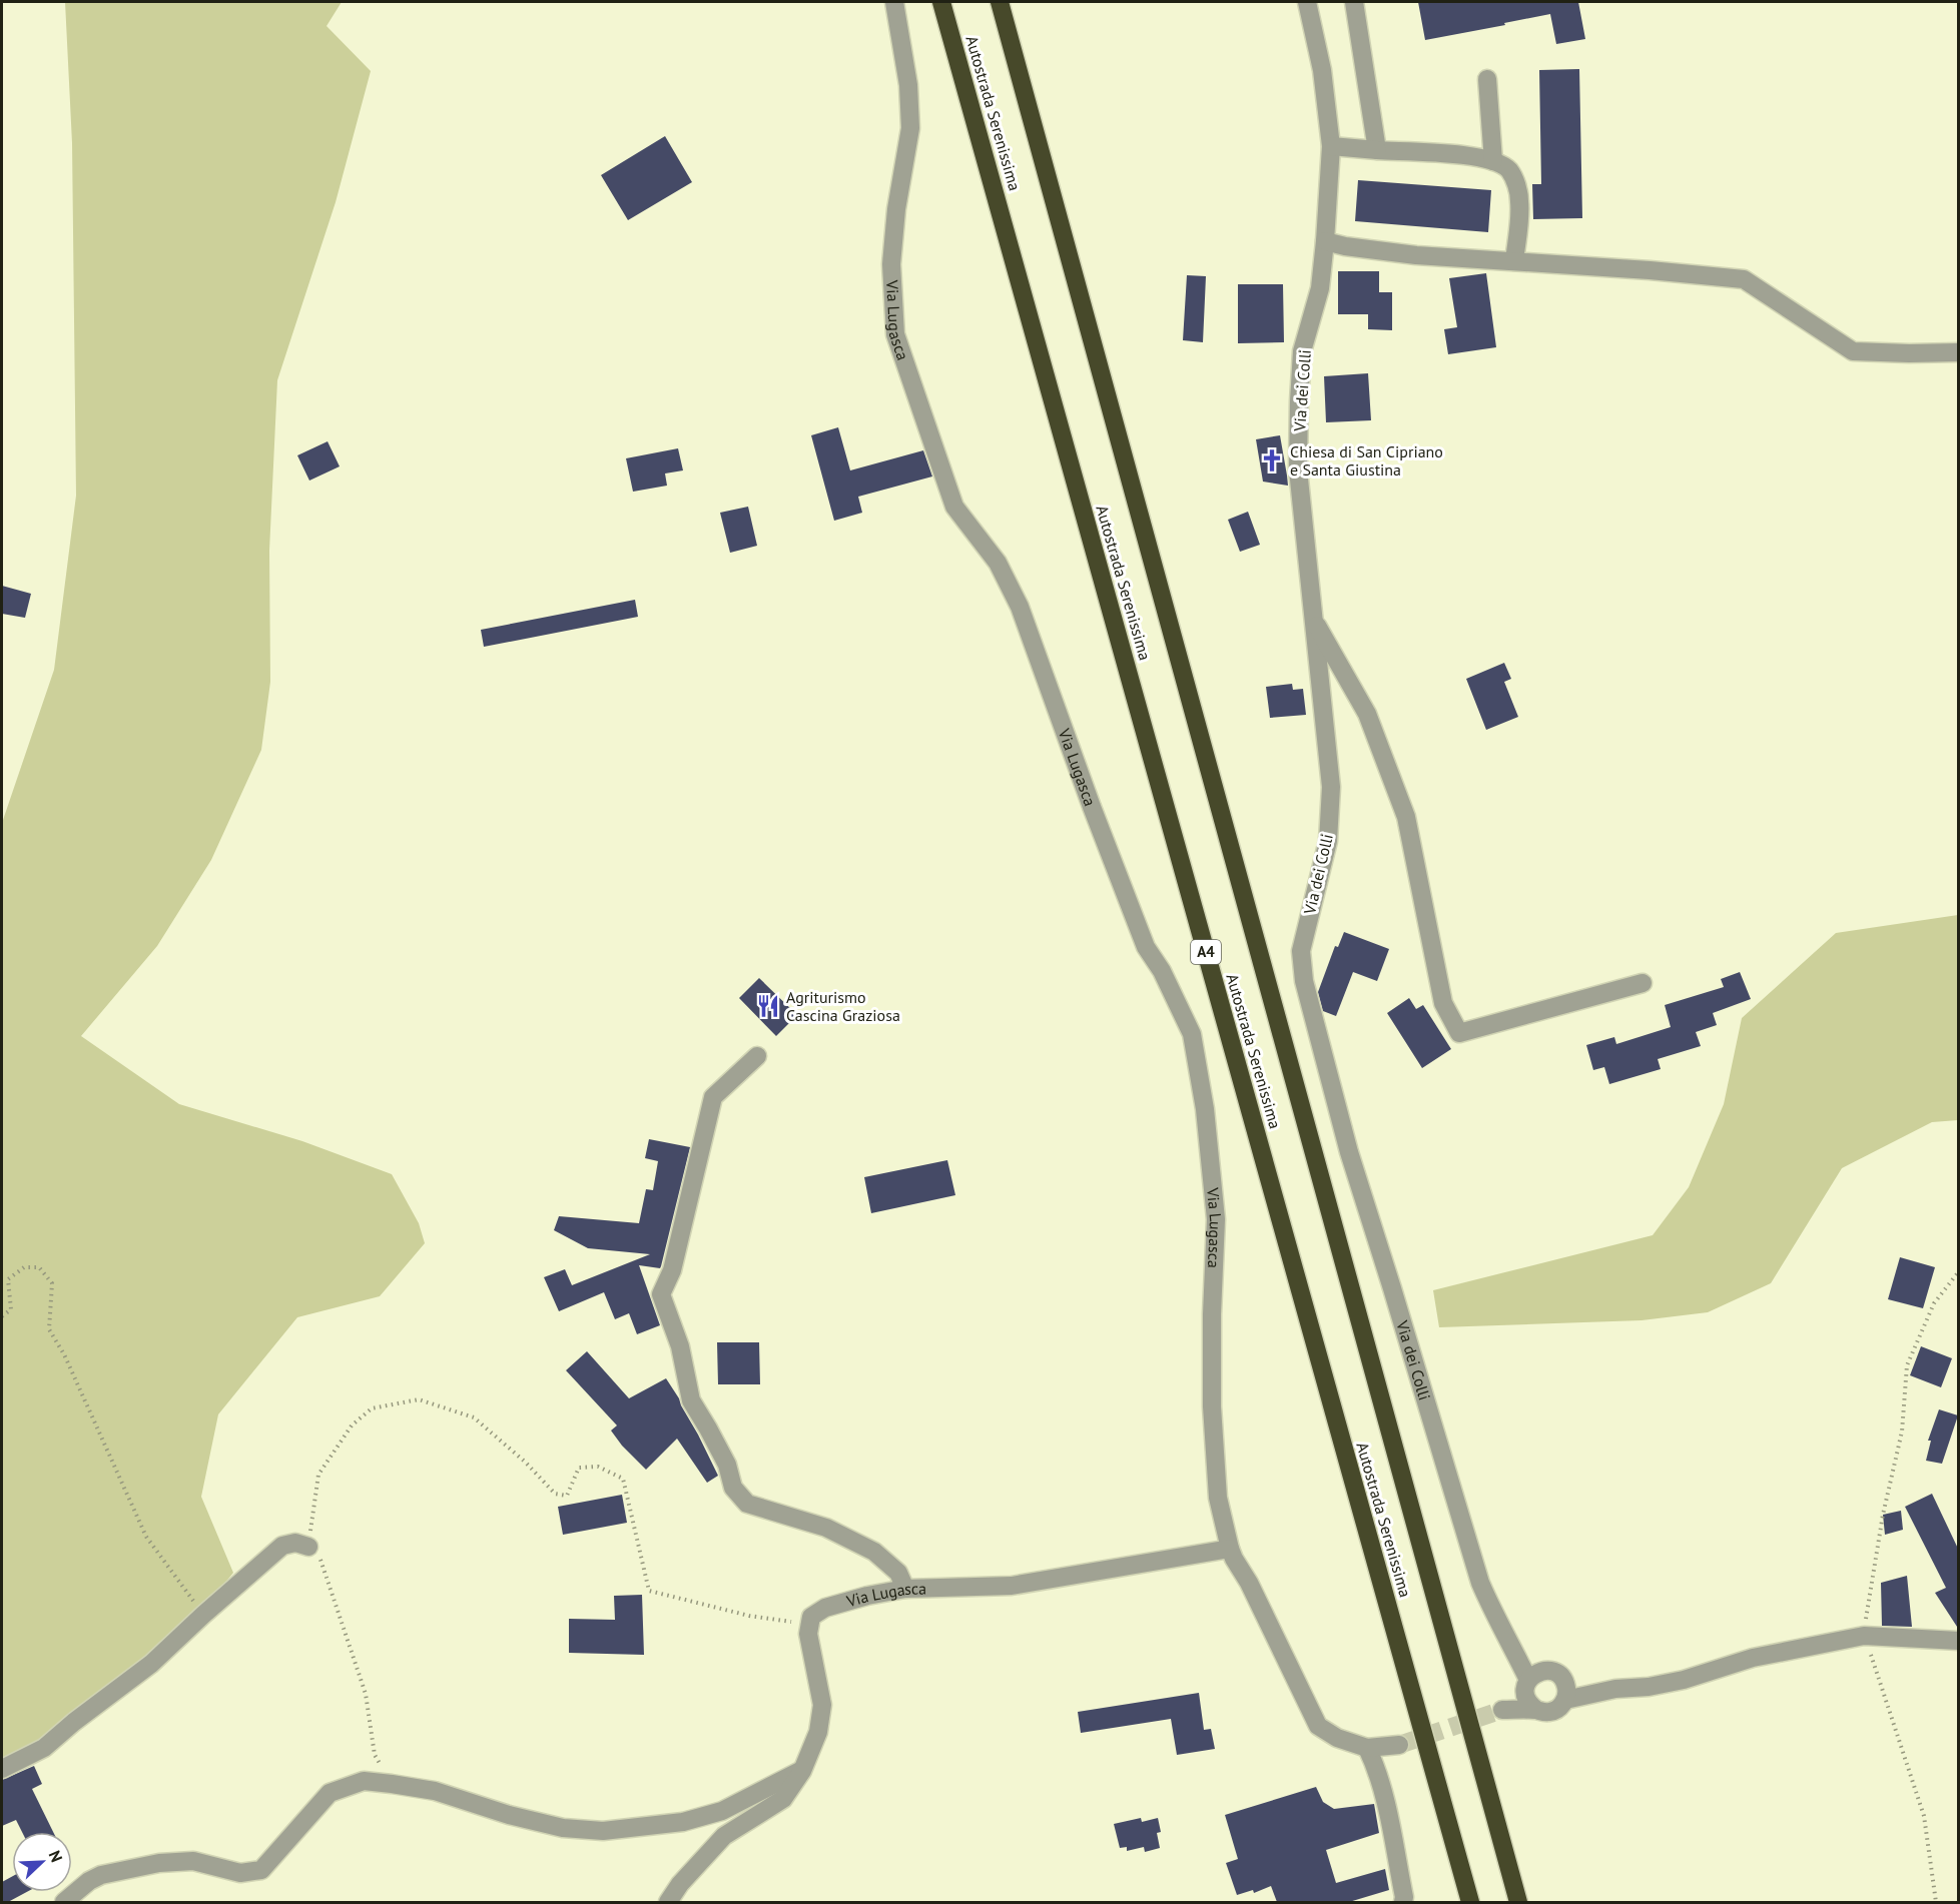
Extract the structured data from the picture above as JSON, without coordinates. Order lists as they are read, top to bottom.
{
  "streets": {
    "highway": ["Autostrada Serenissima", "A4"],
    "street": ["Via Lugasca", "Via dei Colli"]
  },
  "places": {
    "church": ["Chiesa di San Cipriano e Santa Giustina"],
    "restaurant": ["Agriturismo Cascina Graziosa"]
  },
  "north": "top right"
}
